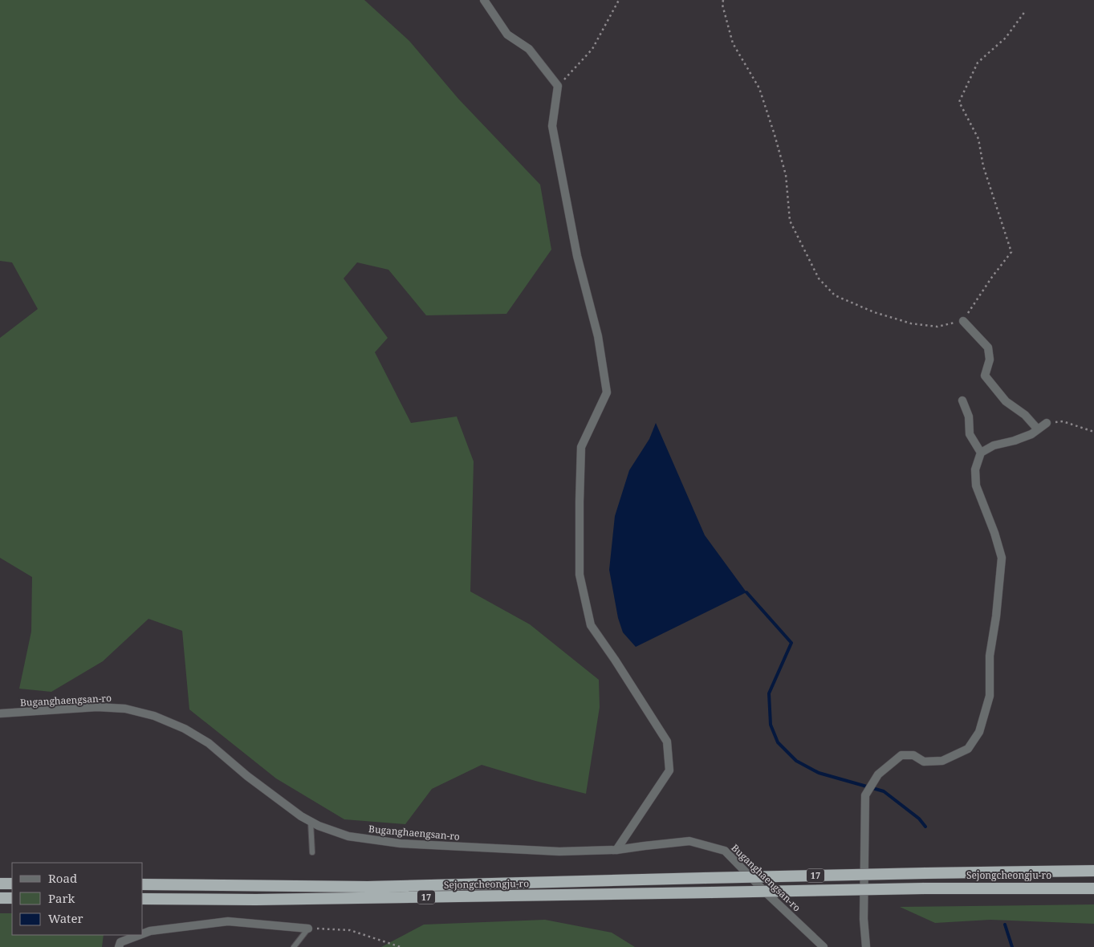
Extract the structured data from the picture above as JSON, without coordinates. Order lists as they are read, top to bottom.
{
  "streets": {
    "highway": ["17", "Sejongcheongju-ro"],
    "street": ["Buganghaengsan-ro"]
  },
  "legend": ["Road", "Park", "Water"]
}
